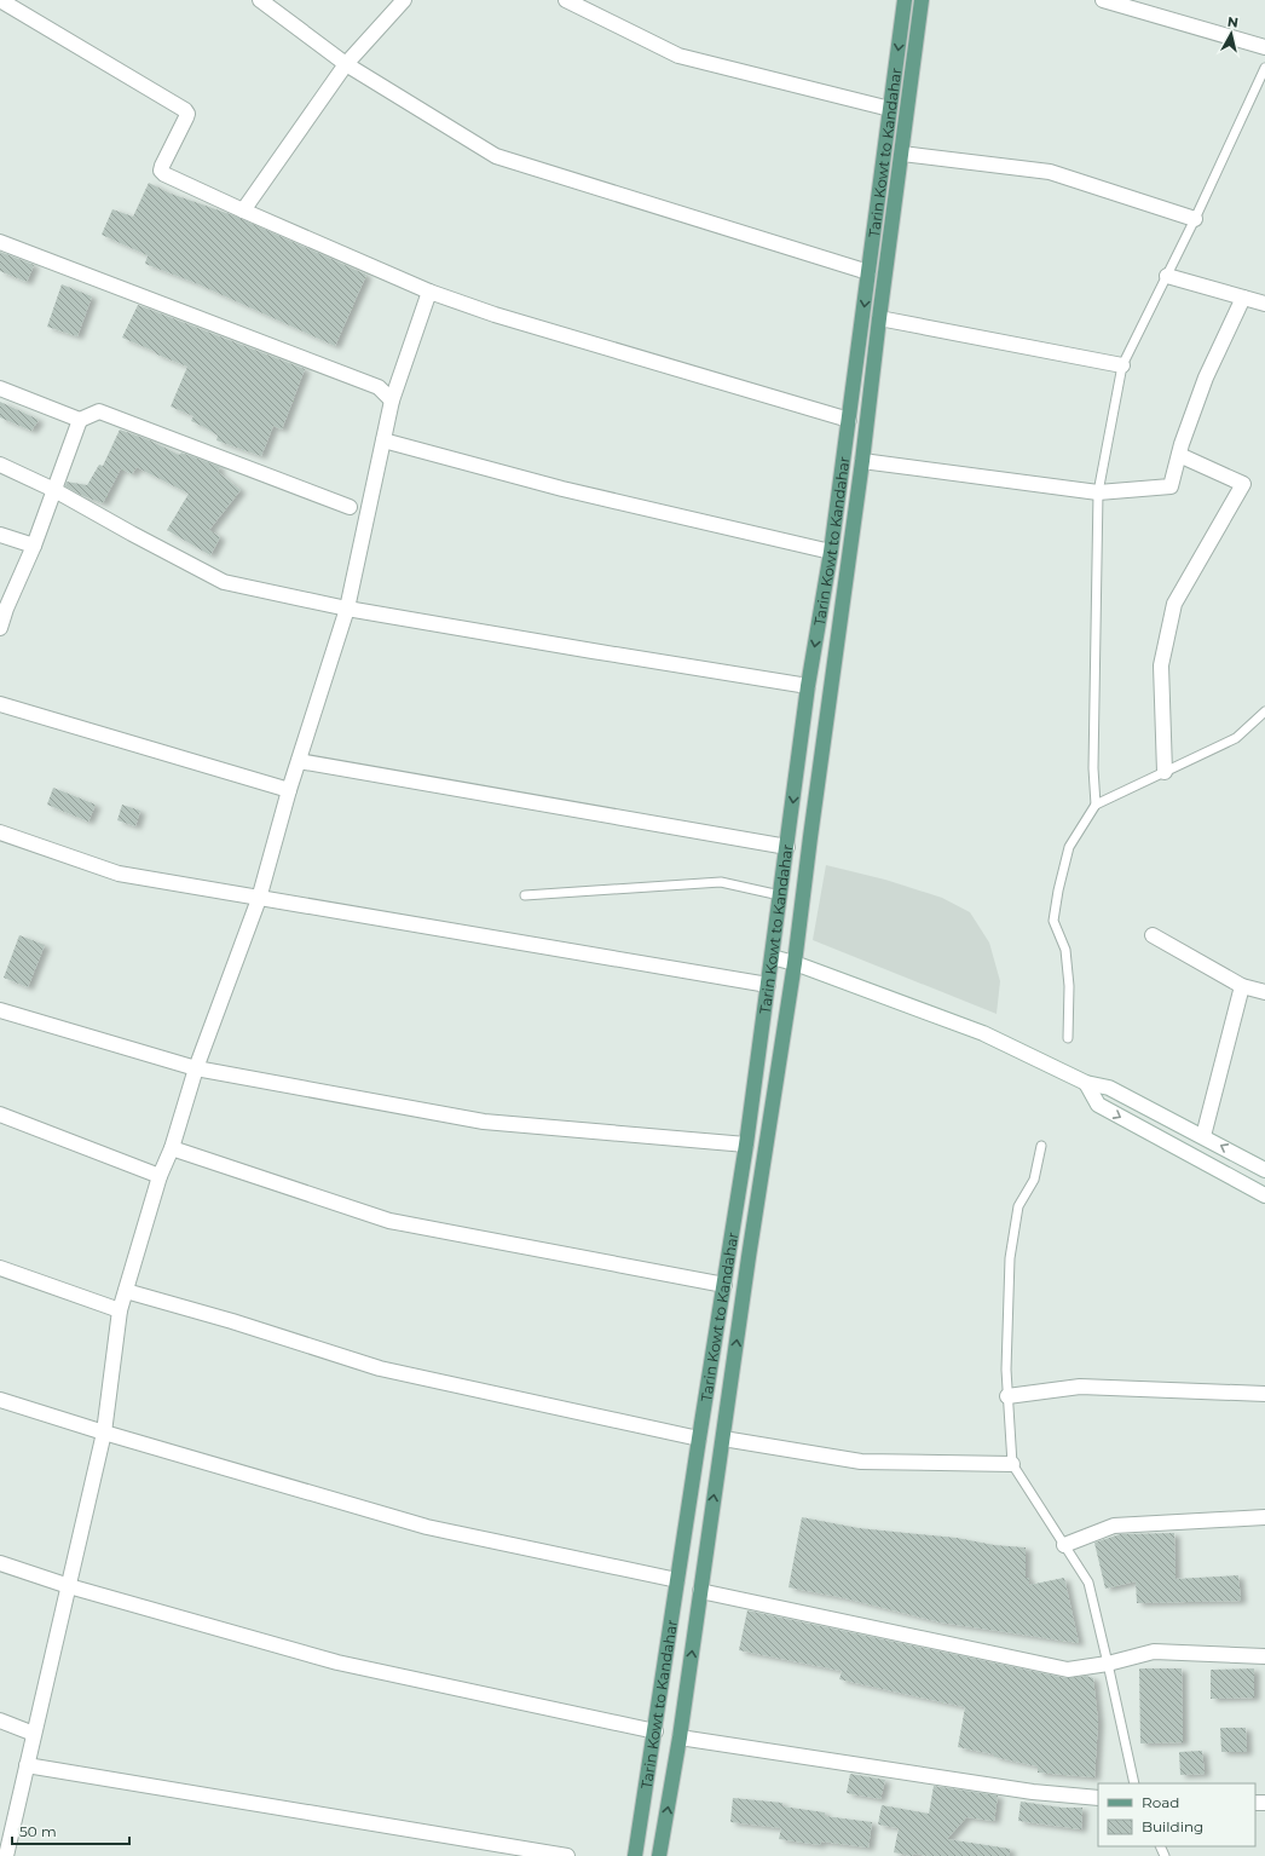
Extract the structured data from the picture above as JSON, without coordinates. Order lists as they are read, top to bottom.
{
  "streets": {
    "main road": ["Tarin Kowt to Kandahar"]
  },
  "legend": ["Road", "Building"],
  "scale_bar": "50 m",
  "north": "top"
}
